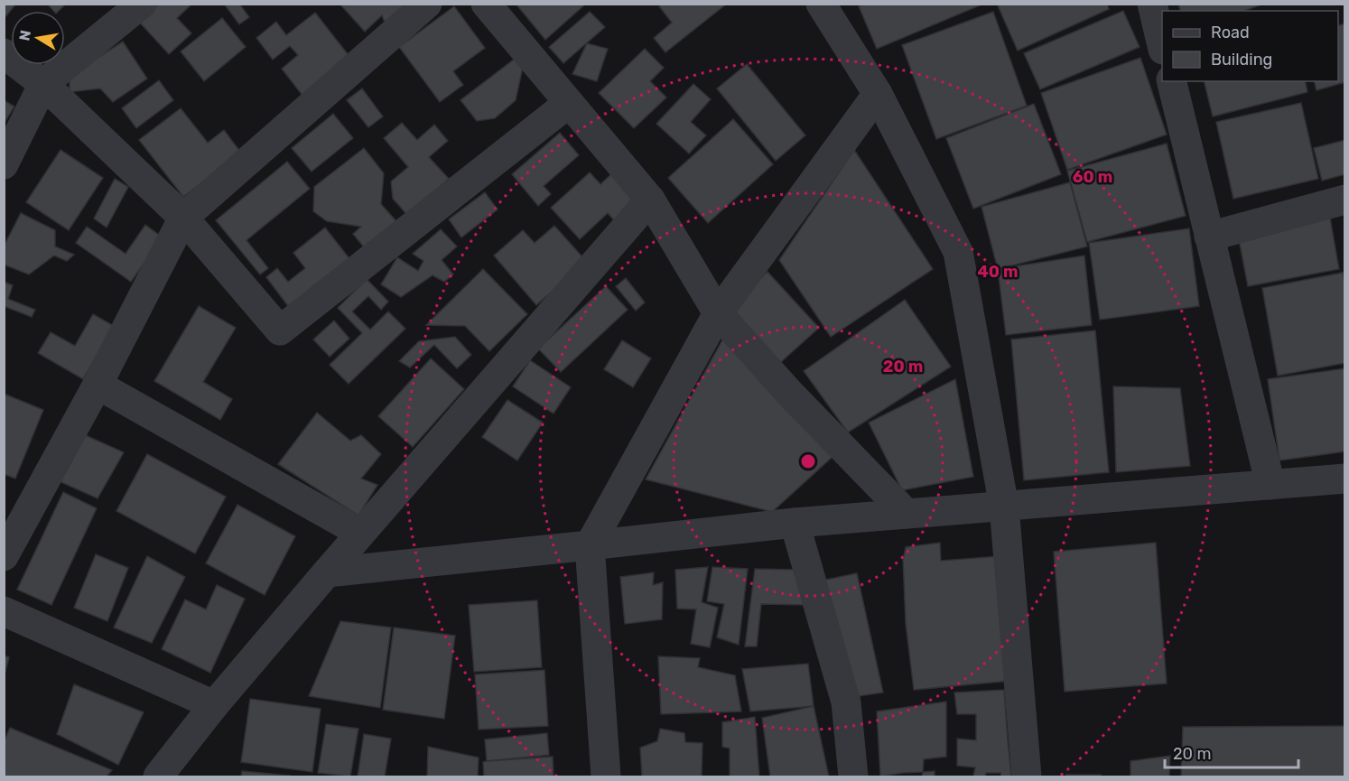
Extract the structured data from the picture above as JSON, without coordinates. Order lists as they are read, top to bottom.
{
  "legend": ["Road", "Building"],
  "scale_bar": "20 m",
  "north": "left",
  "rings": ["60 m", "40 m", "20 m"]
}
